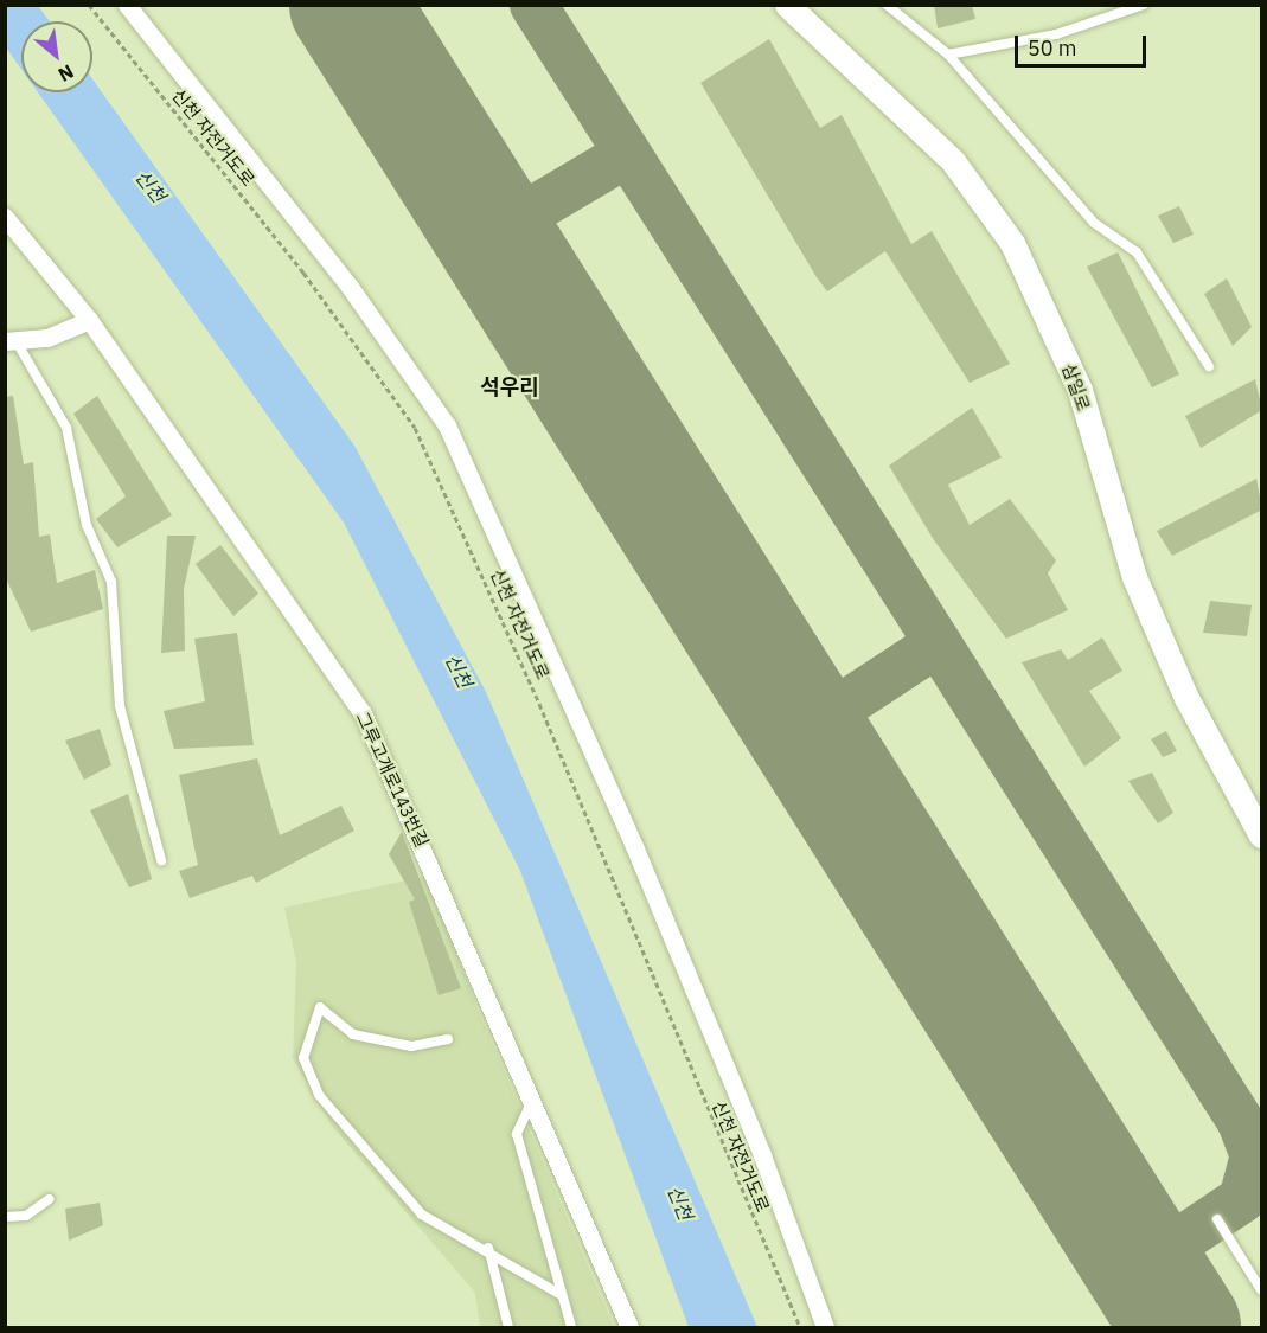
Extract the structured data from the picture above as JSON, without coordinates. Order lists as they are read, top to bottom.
{
  "streets": {
    "main road": ["삼일로"],
    "street": ["그루고개로143번길"],
    "path": ["신천 자전거도로"]
  },
  "districts": ["석우리"],
  "water": ["신천"],
  "scale_bar": "50 m",
  "north": "bottom right"
}
